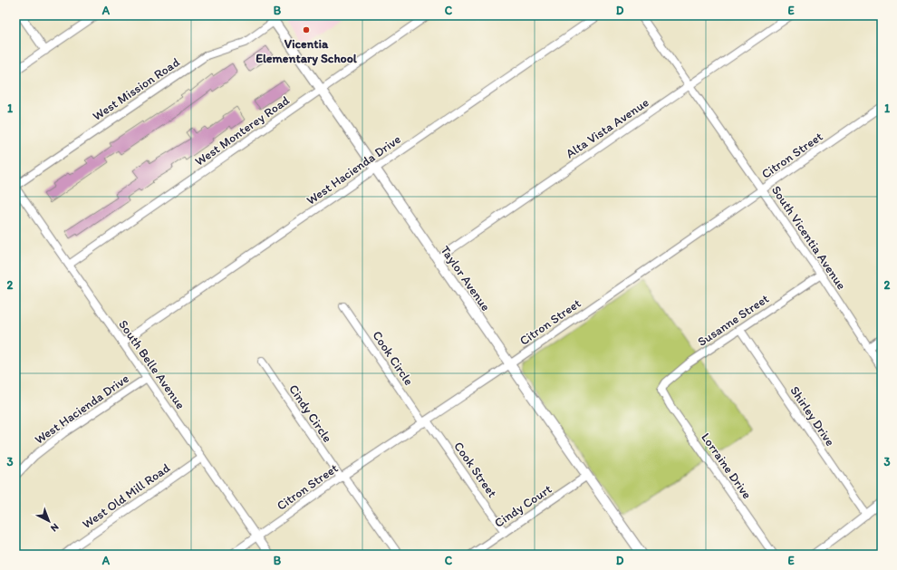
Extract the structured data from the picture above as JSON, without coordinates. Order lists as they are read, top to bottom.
{
  "streets": {
    "street": [
      "West Mission Road",
      "Alta Vista Avenue",
      "West Monterey Road",
      "Citron Street",
      "West Hacienda Drive",
      "South Vicentia Avenue",
      "Taylor Avenue",
      "Susanne Street",
      "Cook Circle",
      "South Belle Avenue",
      "Cindy Circle",
      "Shirley Drive",
      "Lorraine Drive",
      "Cook Street",
      "West Old Mill Road",
      "Cindy Court"
    ]
  },
  "crossings": [
    ["West Mission Road", "Taylor Avenue"],
    ["West Mission Road", "South Belle Avenue"],
    ["Alta Vista Avenue", "South Vicentia Avenue"],
    ["Alta Vista Avenue", "Taylor Avenue"],
    ["West Monterey Road", "Taylor Avenue"],
    ["West Monterey Road", "South Belle Avenue"],
    ["Citron Street", "South Vicentia Avenue"],
    ["Citron Street", "Taylor Avenue"],
    ["Citron Street", "Cook Circle"],
    ["Citron Street", "South Belle Avenue"],
    ["Citron Street", "Cindy Circle"],
    ["Citron Street", "Cook Street"],
    ["West Hacienda Drive", "Taylor Avenue"],
    ["West Hacienda Drive", "South Belle Avenue"],
    ["South Vicentia Avenue", "Susanne Street"],
    ["Taylor Avenue", "Cindy Court"],
    ["Susanne Street", "Shirley Drive"],
    ["Susanne Street", "Lorraine Drive"],
    ["Cook Circle", "Cook Street"],
    ["South Belle Avenue", "West Old Mill Road"],
    ["Cook Street", "Cindy Court"]
  ],
  "places": ["Vicentia Elementary School"],
  "north": "bottom right",
  "grid": {
    "columns": [
      "A",
      "B",
      "C",
      "D",
      "E"
    ],
    "rows": ["1", "2", "3"]
  }
}
